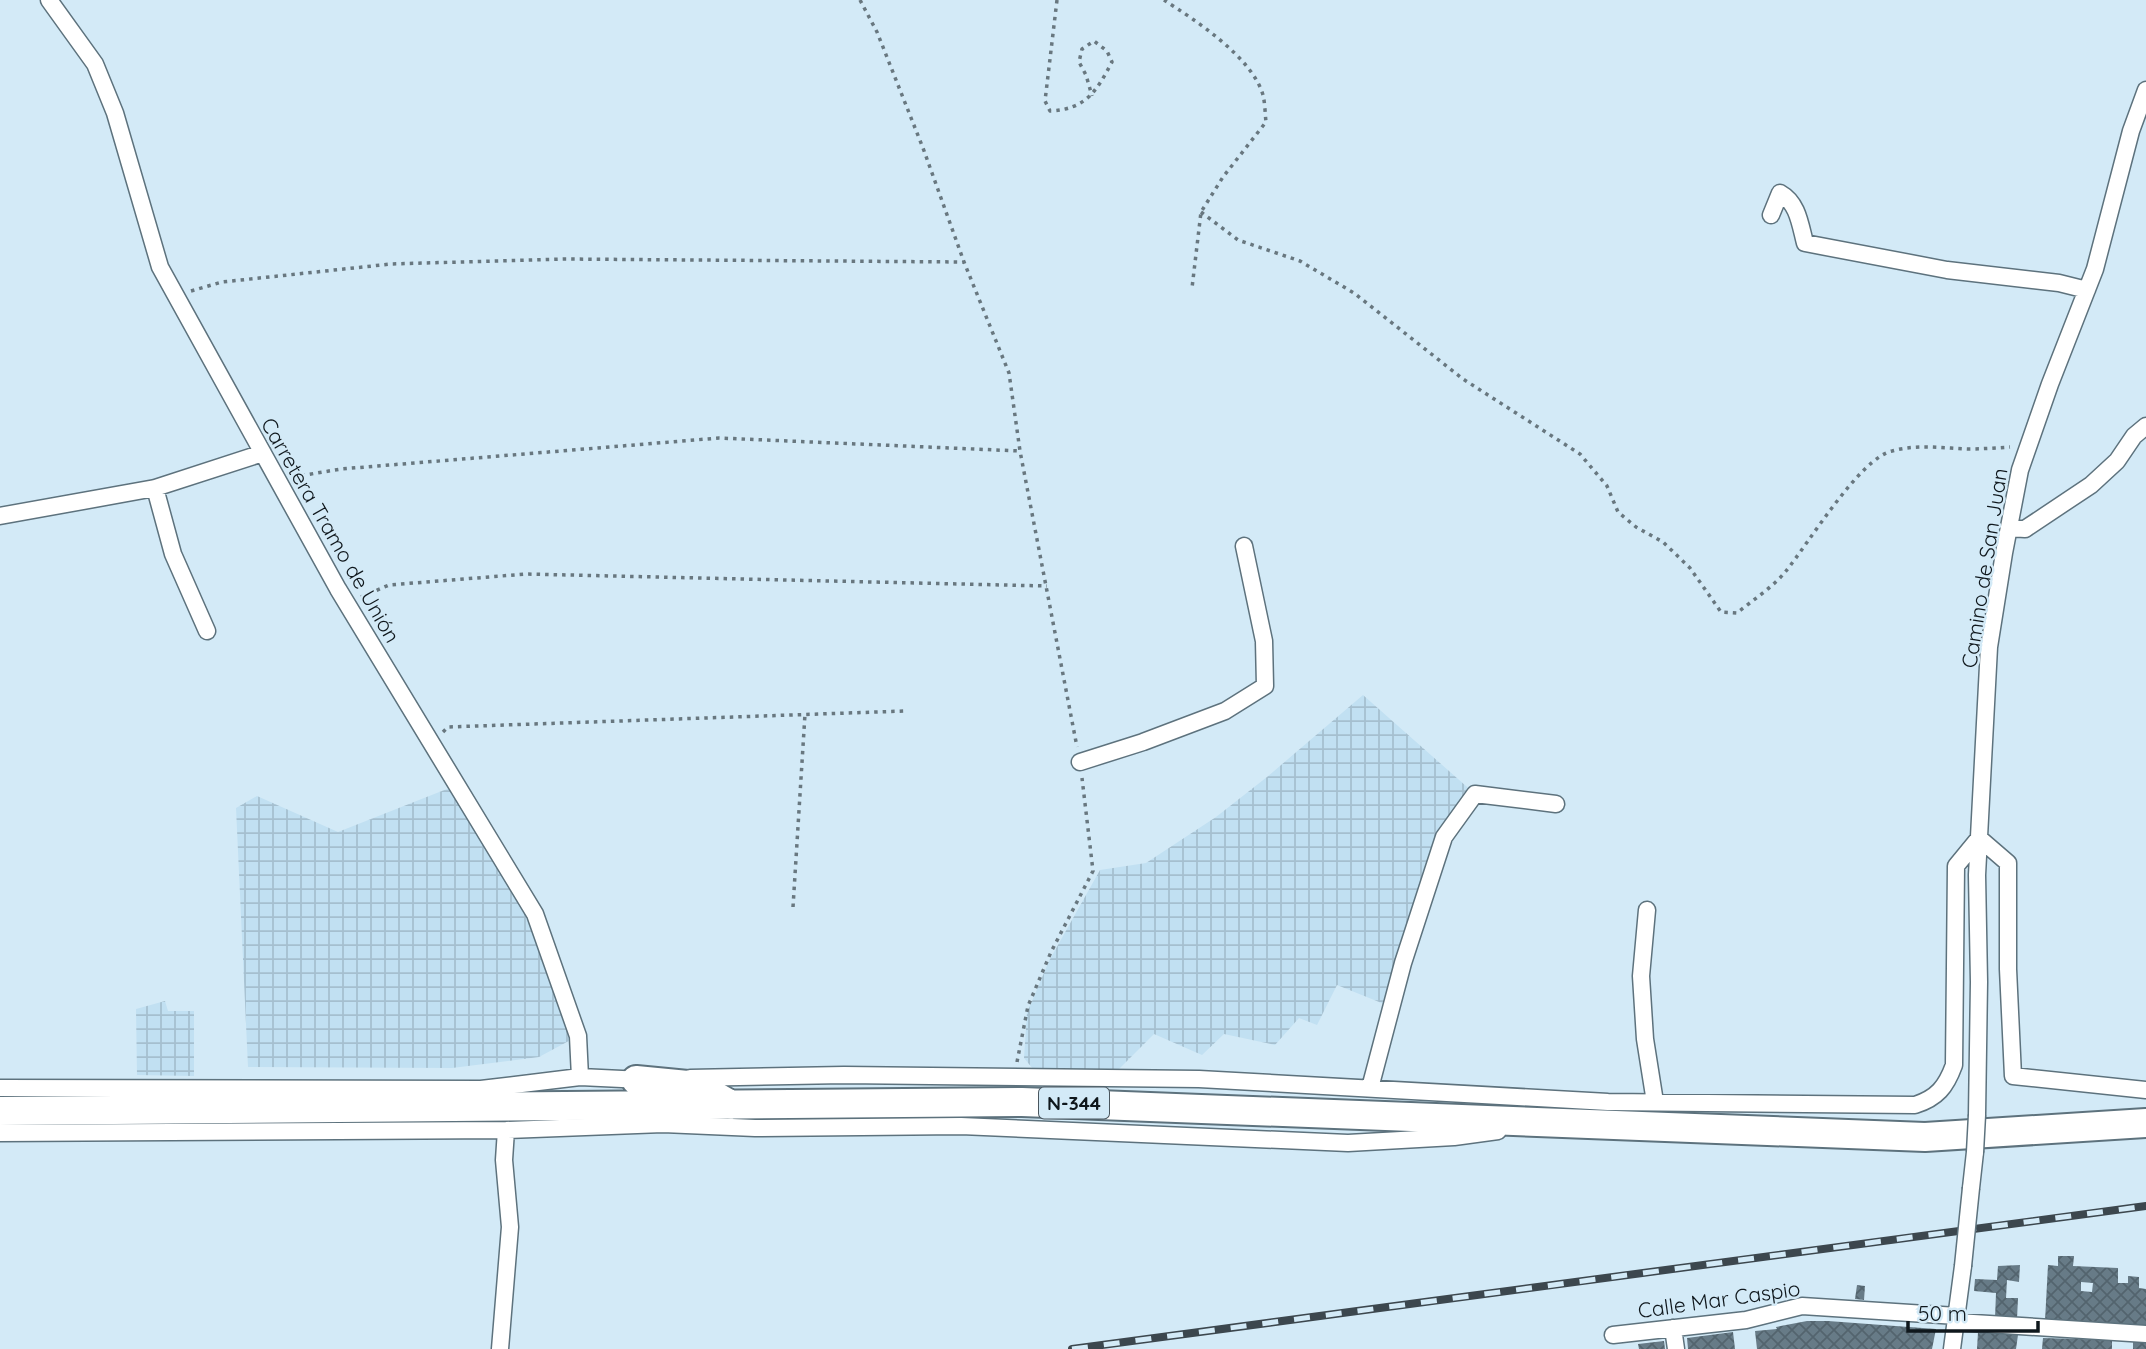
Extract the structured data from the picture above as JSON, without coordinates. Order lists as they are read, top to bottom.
{
  "streets": {
    "highway": ["N-344"],
    "street": ["Carretera Tramo de Unión", "Camino de San Juan", "Calle Mar Caspio"]
  },
  "crossings": [
    ["Camino de San Juan", "Calle Mar Caspio"]
  ],
  "scale_bar": "50 m"
}
